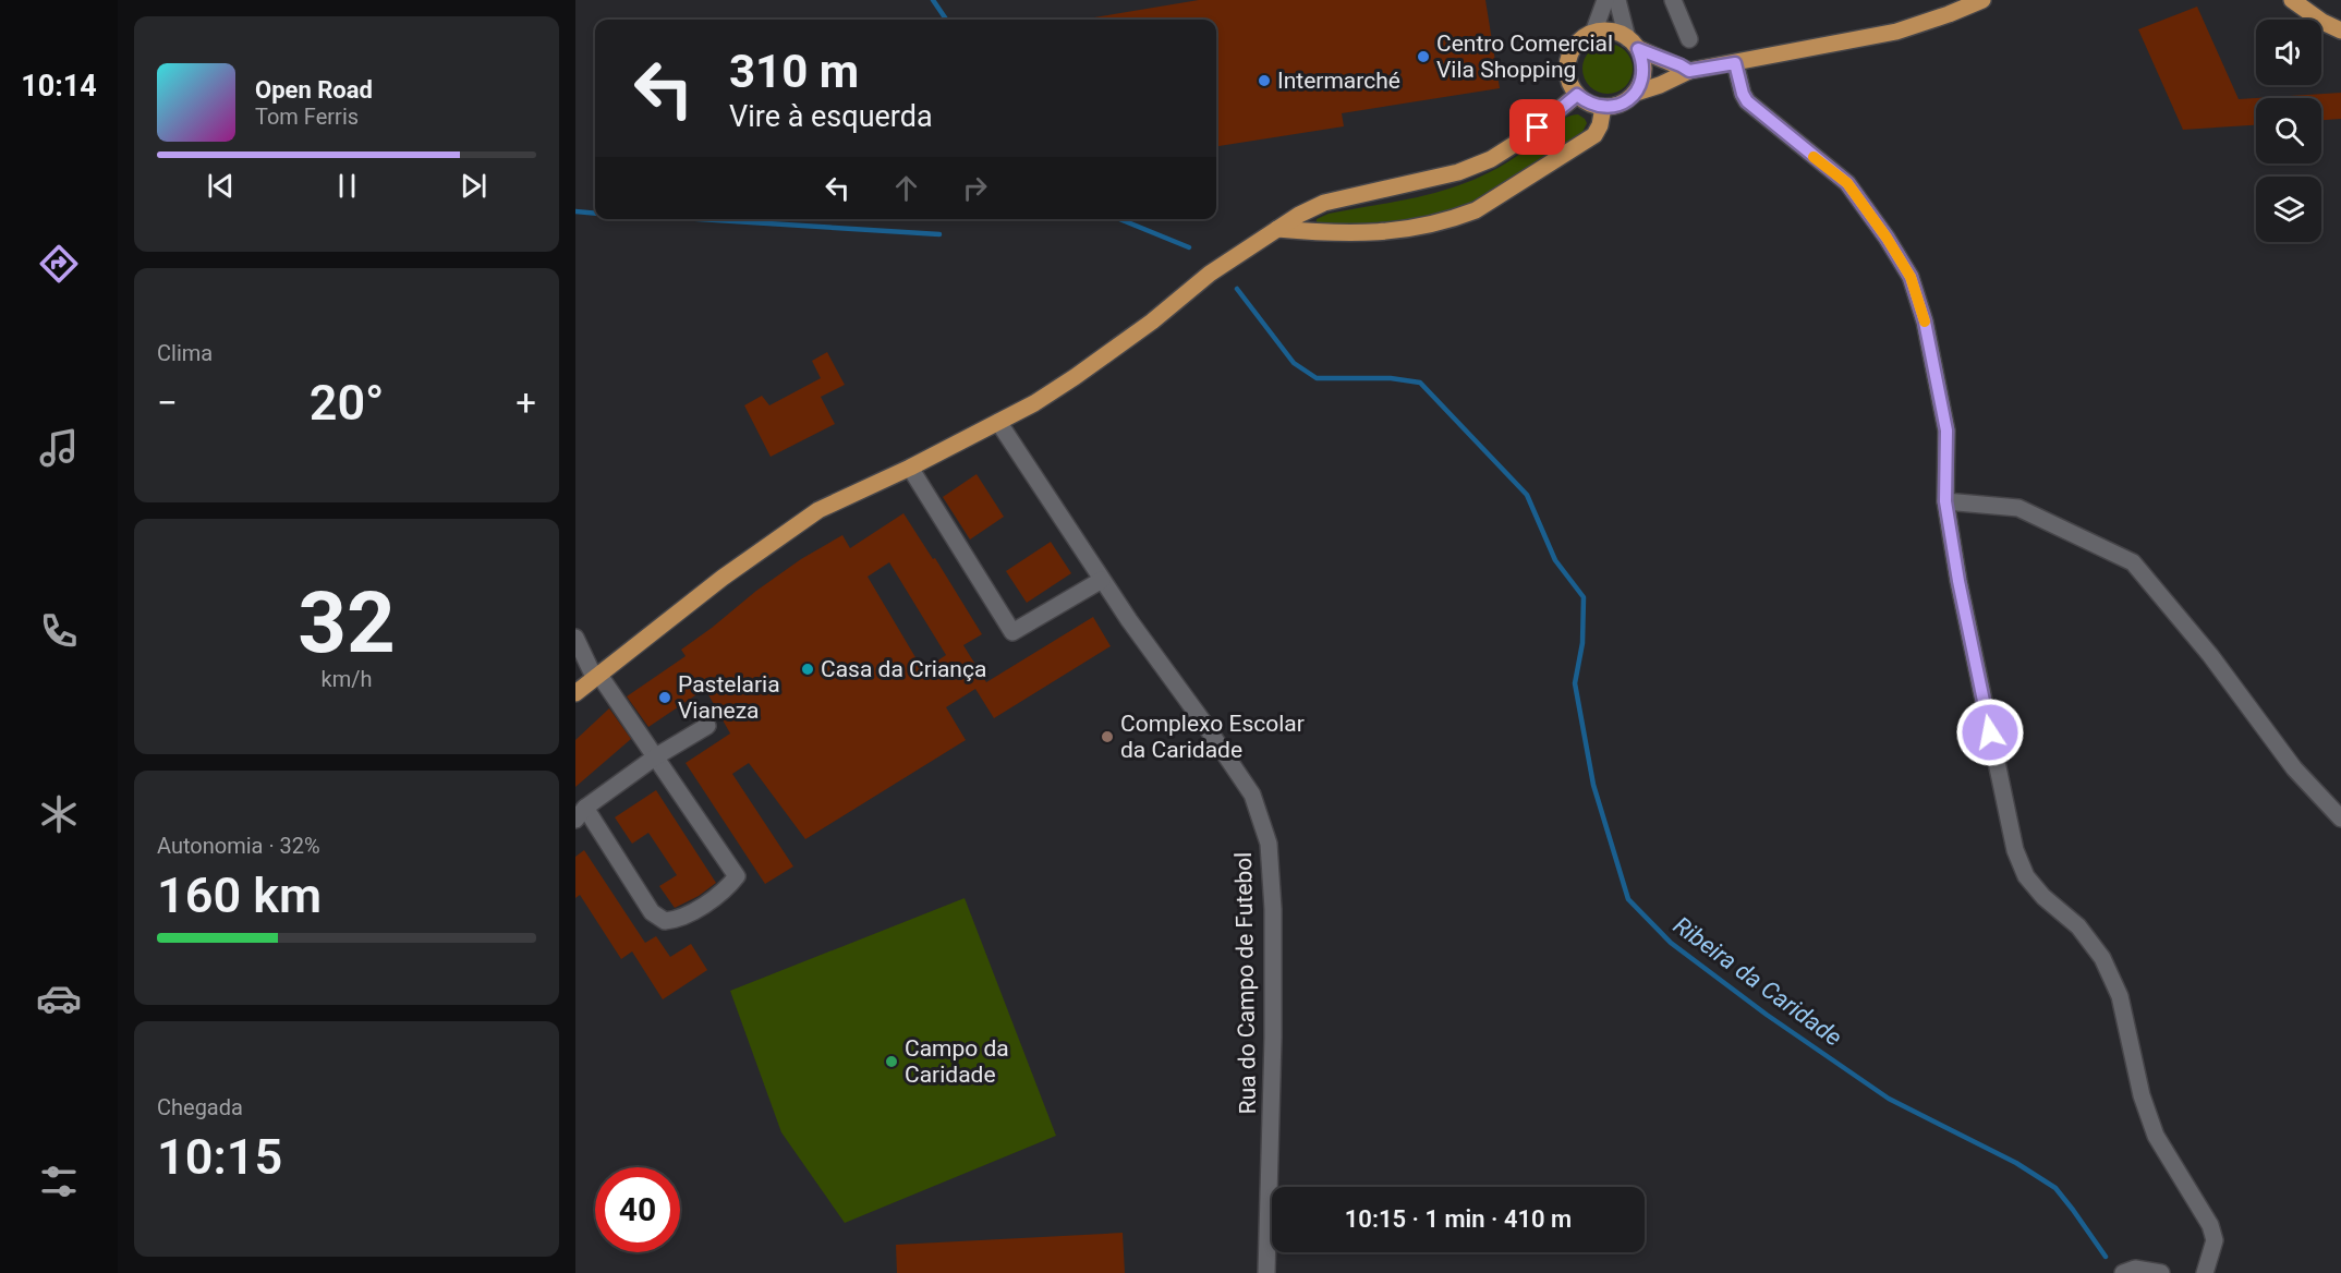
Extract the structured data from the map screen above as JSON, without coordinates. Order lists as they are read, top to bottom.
{
  "streets": {
    "street": ["Rua do Campo de Futebol"]
  },
  "water": ["Ribeira da Caridade"],
  "places": [
    "Centro Comercial Vila Shopping",
    "Intermarché",
    "Casa da Criança",
    "Pastelaria Vianeza",
    "Complexo Escolar da Caridade",
    "Campo da Caridade"
  ],
  "page": {
    "tabs": "10:14",
    "turn": ["310 m", "Vire à esquerda"],
    "song": ["Open Road", "Tom Ferris"],
    "tile": [
      "Clima",
      ["32", "km/h"],
      ["Autonomia · 32%", "160 km"],
      ["Chegada", "10:15"]
    ],
    "heat": ["−", "20°", "+"],
    "limit": "40",
    "trip": "10:15 · 1 min · 410 m"
  }
}
